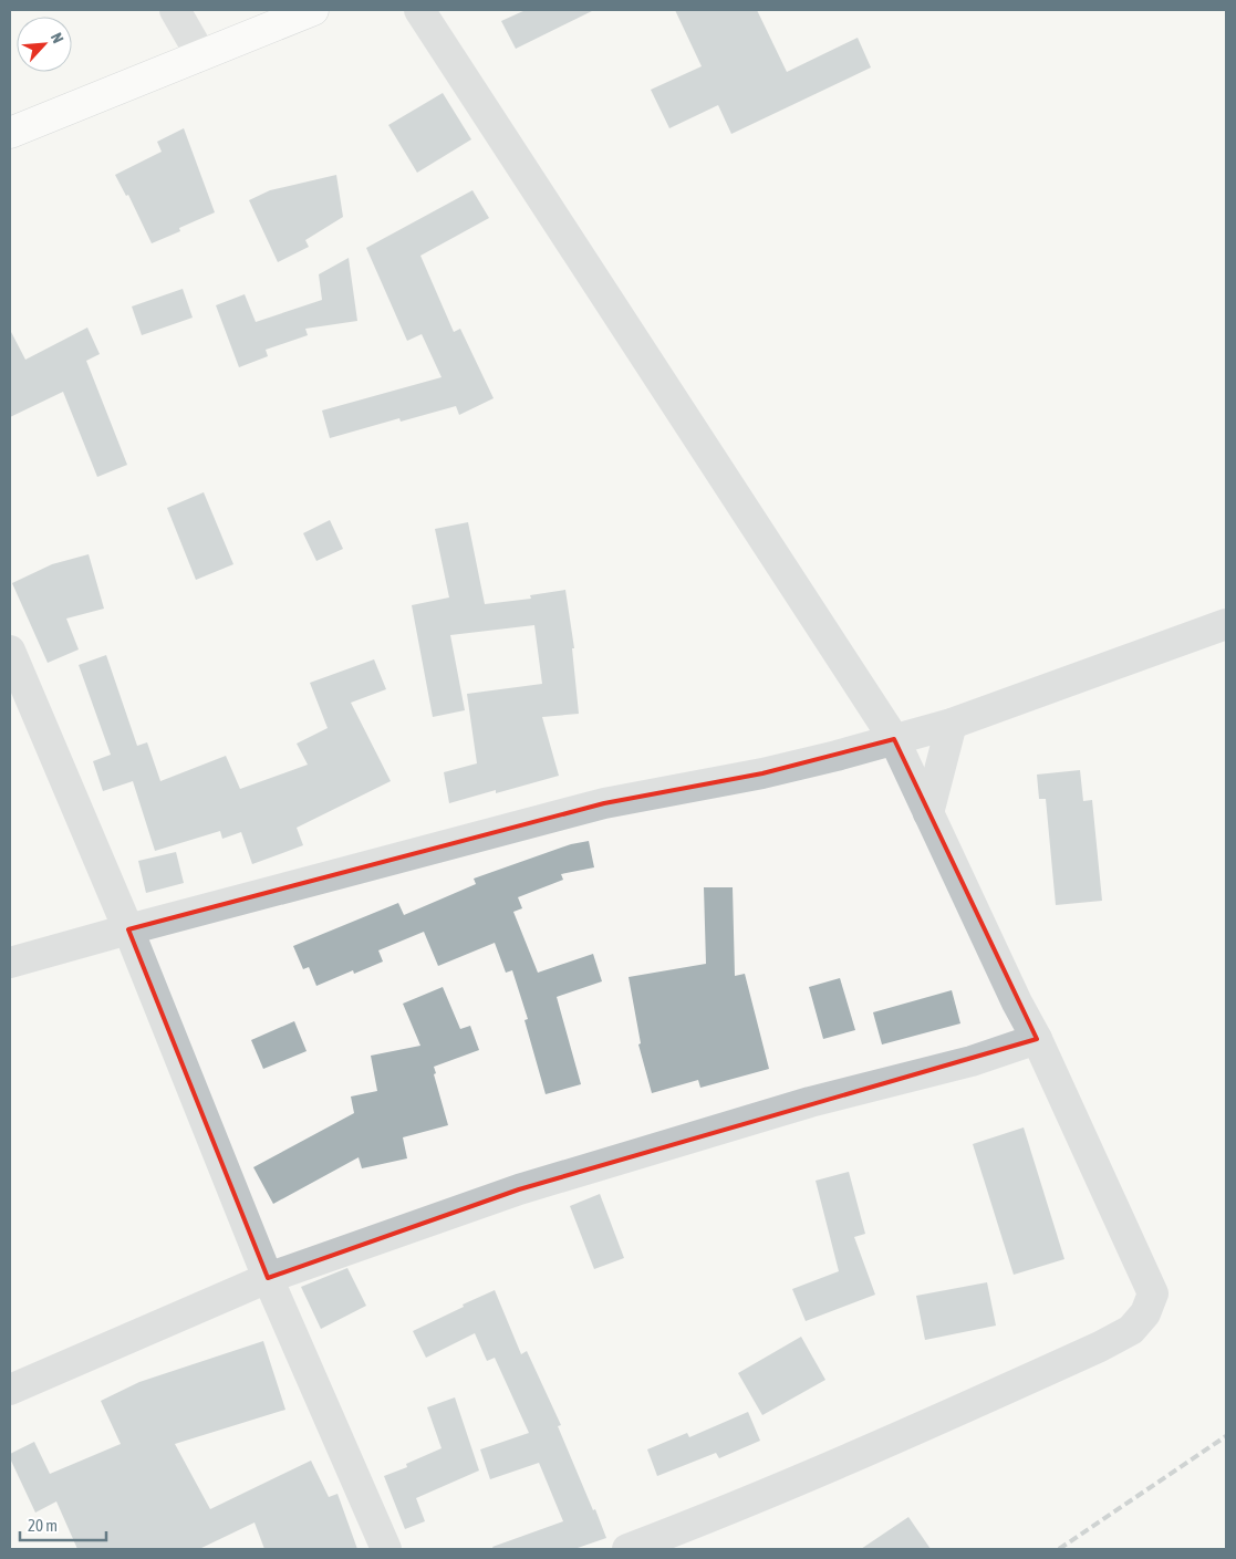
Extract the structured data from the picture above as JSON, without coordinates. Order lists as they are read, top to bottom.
{
  "scale_bar": "20 m",
  "north": "top right"
}
